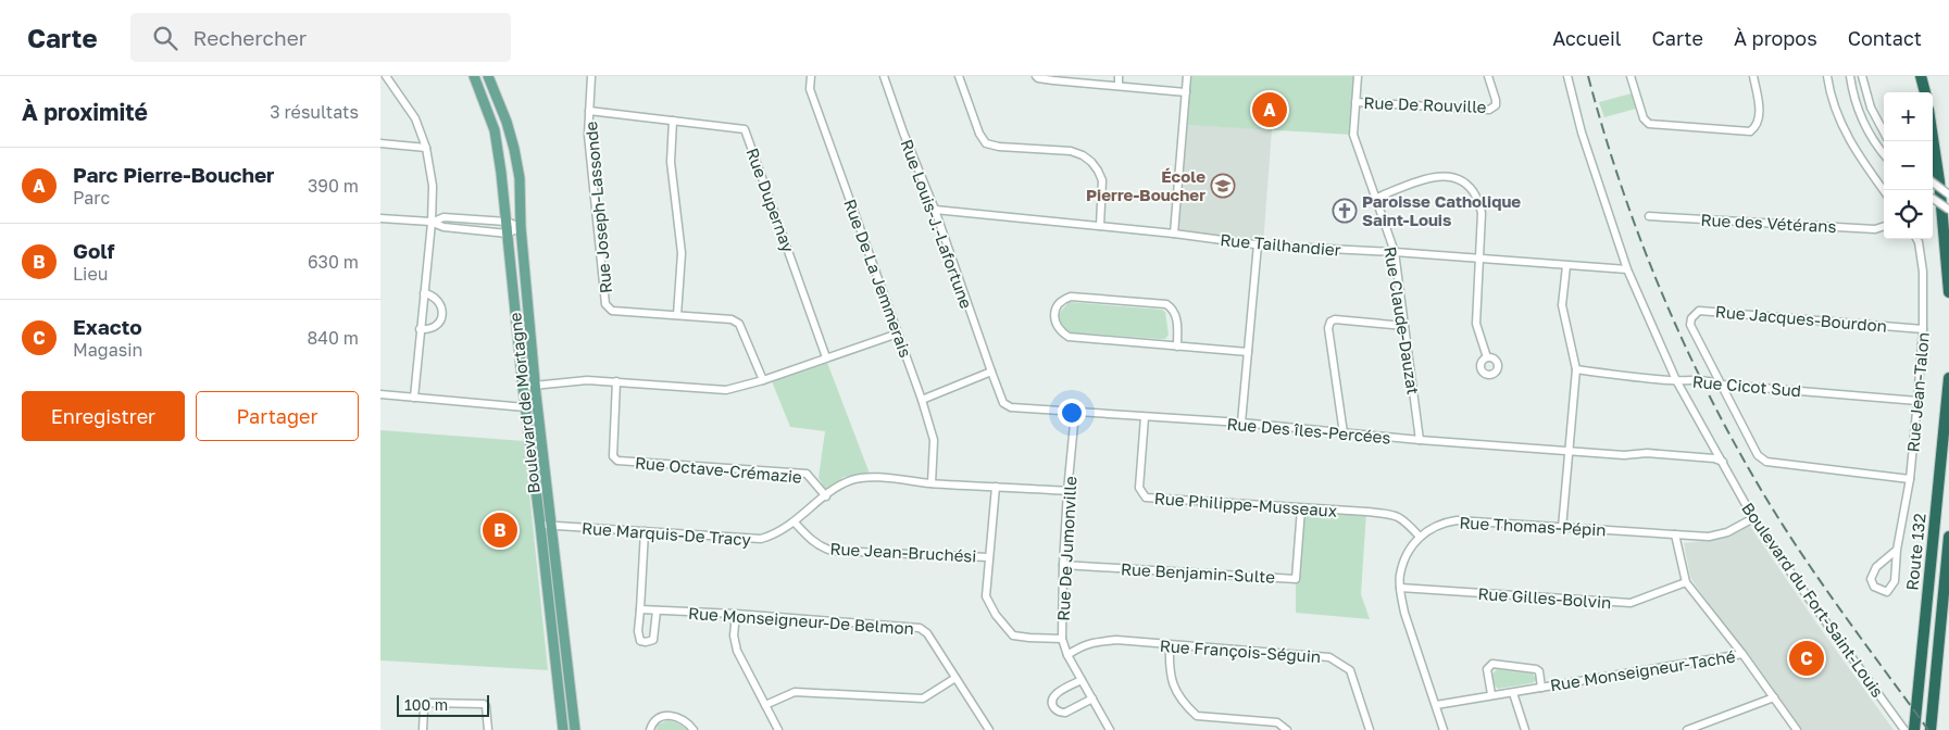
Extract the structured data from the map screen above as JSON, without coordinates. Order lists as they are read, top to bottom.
{
  "streets": {
    "highway": ["Route 132"],
    "main road": ["Boulevard de Mortagne"],
    "street": [
      "Rue De Rouville",
      "Rue Dupernay",
      "Rue Joseph-Lassonde",
      "Rue des Vétérans",
      "Rue Louis-J.-Lafortune",
      "Rue Tailhandier",
      "Rue De La Jemmerais",
      "Rue Jacques-Bourdon",
      "Rue Claude-Dauzat",
      "Rue Cicot Sud",
      "Rue Jean-Talon",
      "Rue Des îles-Percées",
      "Rue Octave-Crémazie",
      "Rue Philippe-Musseaux",
      "Rue Thomas-Pépin",
      "Rue Marquis-De Tracy",
      "Rue De Jumonville",
      "Rue Jean-Bruchési",
      "Rue Benjamin-Sulte",
      "Rue Gilles-Bolvin",
      "Boulevard du Fort-Saint-Louis",
      "Rue Monseigneur-De Belmon",
      "Rue François-Séguin",
      "Rue Monseigneur-Taché"
    ]
  },
  "crossings": [
    ["Rue De Rouville", "Rue Claude-Dauzat"],
    ["Rue Dupernay", "Rue Joseph-Lassonde"],
    ["Rue Louis-J.-Lafortune", "Rue Tailhandier"],
    ["Rue Louis-J.-Lafortune", "Rue Des îles-Percées"],
    ["Rue Tailhandier", "Rue Claude-Dauzat"],
    ["Rue Tailhandier", "Boulevard du Fort-Saint-Louis"],
    ["Rue De La Jemmerais", "Rue Marquis-De Tracy"],
    ["Rue Jacques-Bourdon", "Rue Cicot Sud"],
    ["Rue Jacques-Bourdon", "Rue Jean-Talon"],
    ["Rue Claude-Dauzat", "Rue Des îles-Percées"],
    ["Rue Cicot Sud", "Rue Jean-Talon"],
    ["Rue Cicot Sud", "Boulevard du Fort-Saint-Louis"],
    ["Boulevard de Mortagne", "Rue Marquis-De Tracy"],
    ["Rue Des îles-Percées", "Rue Philippe-Musseaux"],
    ["Rue Des îles-Percées", "Rue De Jumonville"],
    ["Rue Des îles-Percées", "Boulevard du Fort-Saint-Louis"],
    ["Rue Octave-Crémazie", "Rue Marquis-De Tracy"],
    ["Rue Philippe-Musseaux", "Rue Thomas-Pépin"],
    ["Rue Philippe-Musseaux", "Rue Benjamin-Sulte"],
    ["Rue Thomas-Pépin", "Rue Gilles-Bolvin"],
    ["Rue Thomas-Pépin", "Boulevard du Fort-Saint-Louis"],
    ["Rue Thomas-Pépin", "Rue Monseigneur-Taché"],
    ["Rue Marquis-De Tracy", "Rue De Jumonville"],
    ["Rue Marquis-De Tracy", "Rue Jean-Bruchési"],
    ["Rue De Jumonville", "Rue Benjamin-Sulte"],
    ["Rue De Jumonville", "Rue François-Séguin"],
    ["Route 132", "Boulevard du Fort-Saint-Louis"]
  ],
  "places": {
    "school or university": ["École Pierre-Boucher"],
    "church": ["Paroisse Catholique Saint-Louis"]
  },
  "scale_bar": "100 m",
  "page": {
    "header": "Carte",
    "search": "Rechercher",
    "nav": [
      "Accueil",
      "Carte",
      "À propos",
      "Contact"
    ],
    "heading": ["À proximité", "3 résultats"],
    "pins": ["A", "B", "C"],
    "map_buttons": ["+", "−"],
    "list": [
      {
        "mark": "A",
        "name": "Parc Pierre-Boucher",
        "note": "Parc",
        "value": "390 m"
      },
      {
        "mark": "B",
        "name": "Golf",
        "note": "Lieu",
        "value": "630 m"
      },
      {
        "mark": "C",
        "name": "Exacto",
        "note": "Magasin",
        "value": "840 m"
      }
    ],
    "buttons": ["Enregistrer", "Partager"],
    "scale": "100 m"
  }
}
